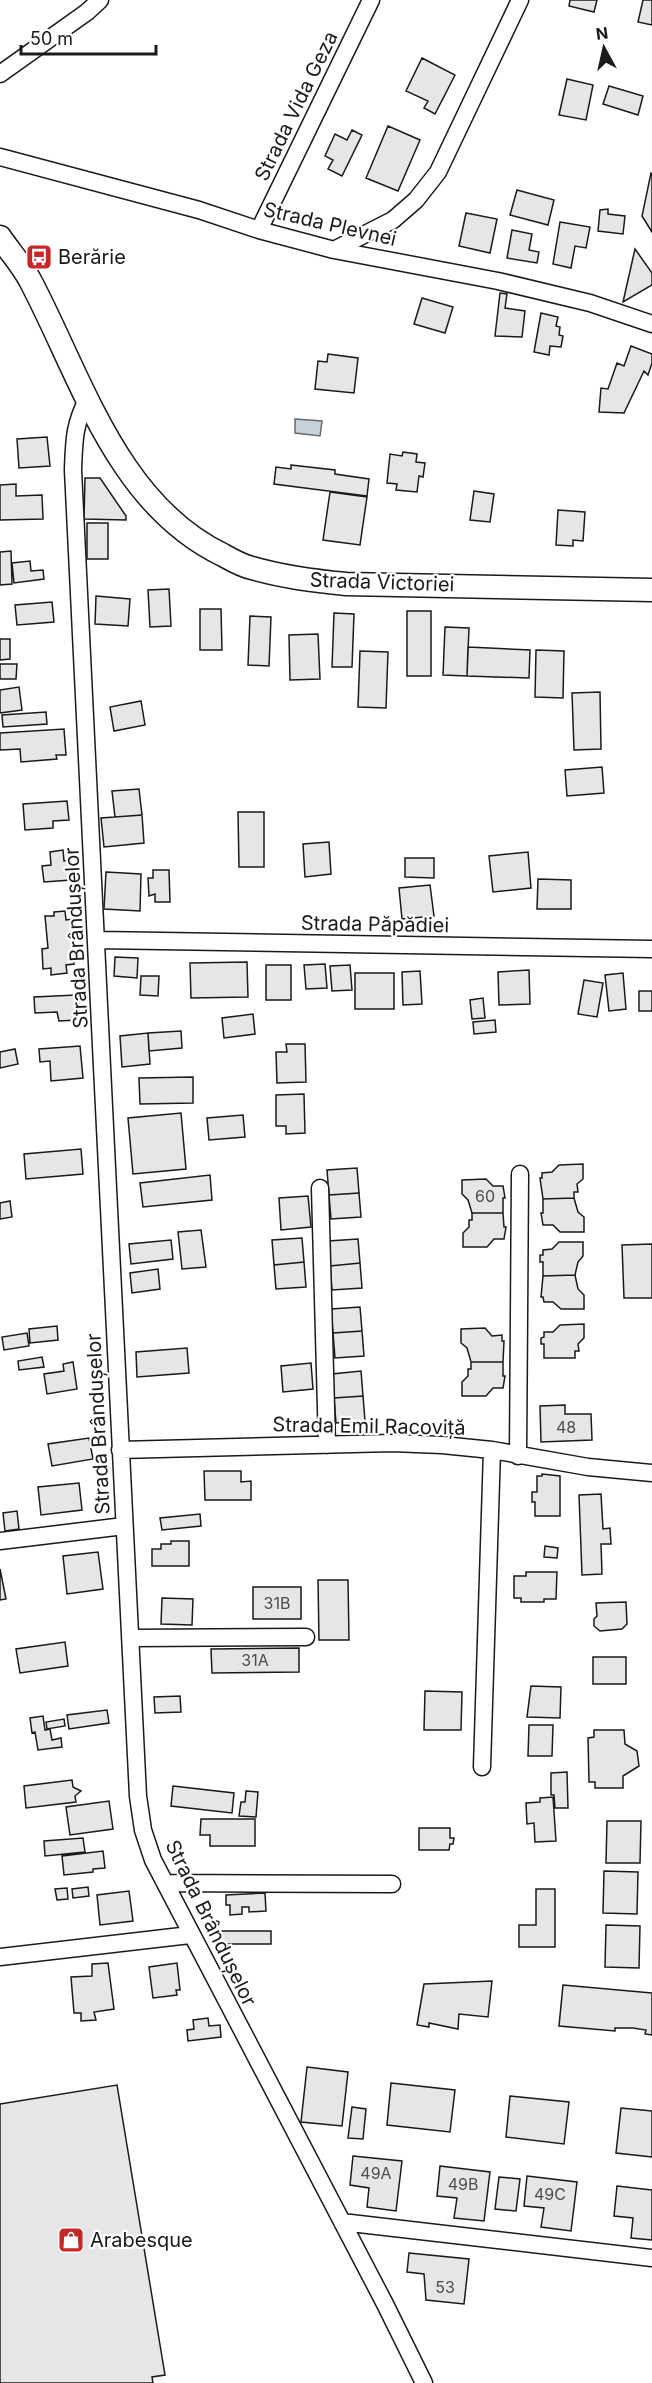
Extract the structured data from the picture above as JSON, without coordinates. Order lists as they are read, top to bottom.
{
  "streets": {
    "street": [
      "Strada Vida Geza",
      "Strada Plevnei",
      "Strada Victoriei",
      "Strada Păpădiei",
      "Strada Brândușelor",
      "Strada Emil Racoviță"
    ]
  },
  "crossings": [
    ["Strada Vida Geza", "Strada Plevnei"],
    ["Strada Victoriei", "Strada Brândușelor"],
    ["Strada Păpădiei", "Strada Brândușelor"],
    ["Strada Brândușelor", "Strada Emil Racoviță"]
  ],
  "places": {
    "bus stop": ["Berărie"],
    "shop": ["Arabesque"]
  },
  "house_numbers": [
    "60",
    "48",
    "31B",
    "31A",
    "49A",
    "49B",
    "49C",
    "53"
  ],
  "scale_bar": "50 m",
  "north": "top"
}
